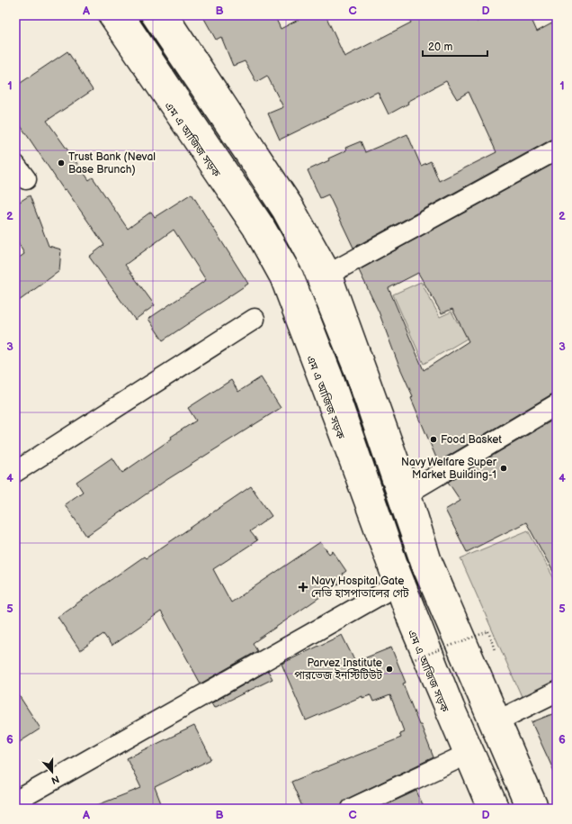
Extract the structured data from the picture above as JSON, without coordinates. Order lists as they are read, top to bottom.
{
  "streets": {
    "main road": ["এম এ আজিজ সড়ক"]
  },
  "places": {
    "other": [
      "Trust Bank (Neval Base Brunch)",
      "Food Basket",
      "Navy Welfare Super Market Building-1",
      "Parvez Institute পারভেজ ইনস্টিটিউট"
    ],
    "health": ["Navy Hospital Gate নেভি হাসপাতালের গেট"]
  },
  "scale_bar": "20 m",
  "north": "bottom",
  "grid": {
    "columns": [
      "A",
      "B",
      "C",
      "D"
    ],
    "rows": [
      "1",
      "2",
      "3",
      "4",
      "5",
      "6"
    ]
  }
}
